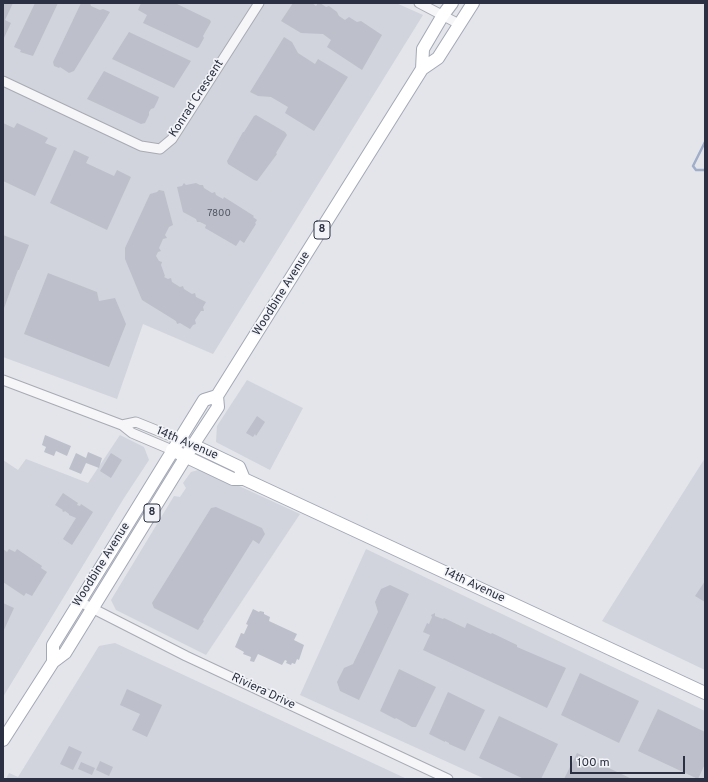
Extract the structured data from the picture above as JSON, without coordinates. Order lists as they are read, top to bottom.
{
  "streets": {
    "main road": ["8", "Woodbine Avenue", "14th Avenue"],
    "street": ["Konrad Crescent", "Riviera Drive"]
  },
  "crossings": [
    ["Woodbine Avenue", "14th Avenue"],
    ["Woodbine Avenue", "Riviera Drive"]
  ],
  "house_numbers": ["7800"],
  "scale_bar": "100 m"
}
